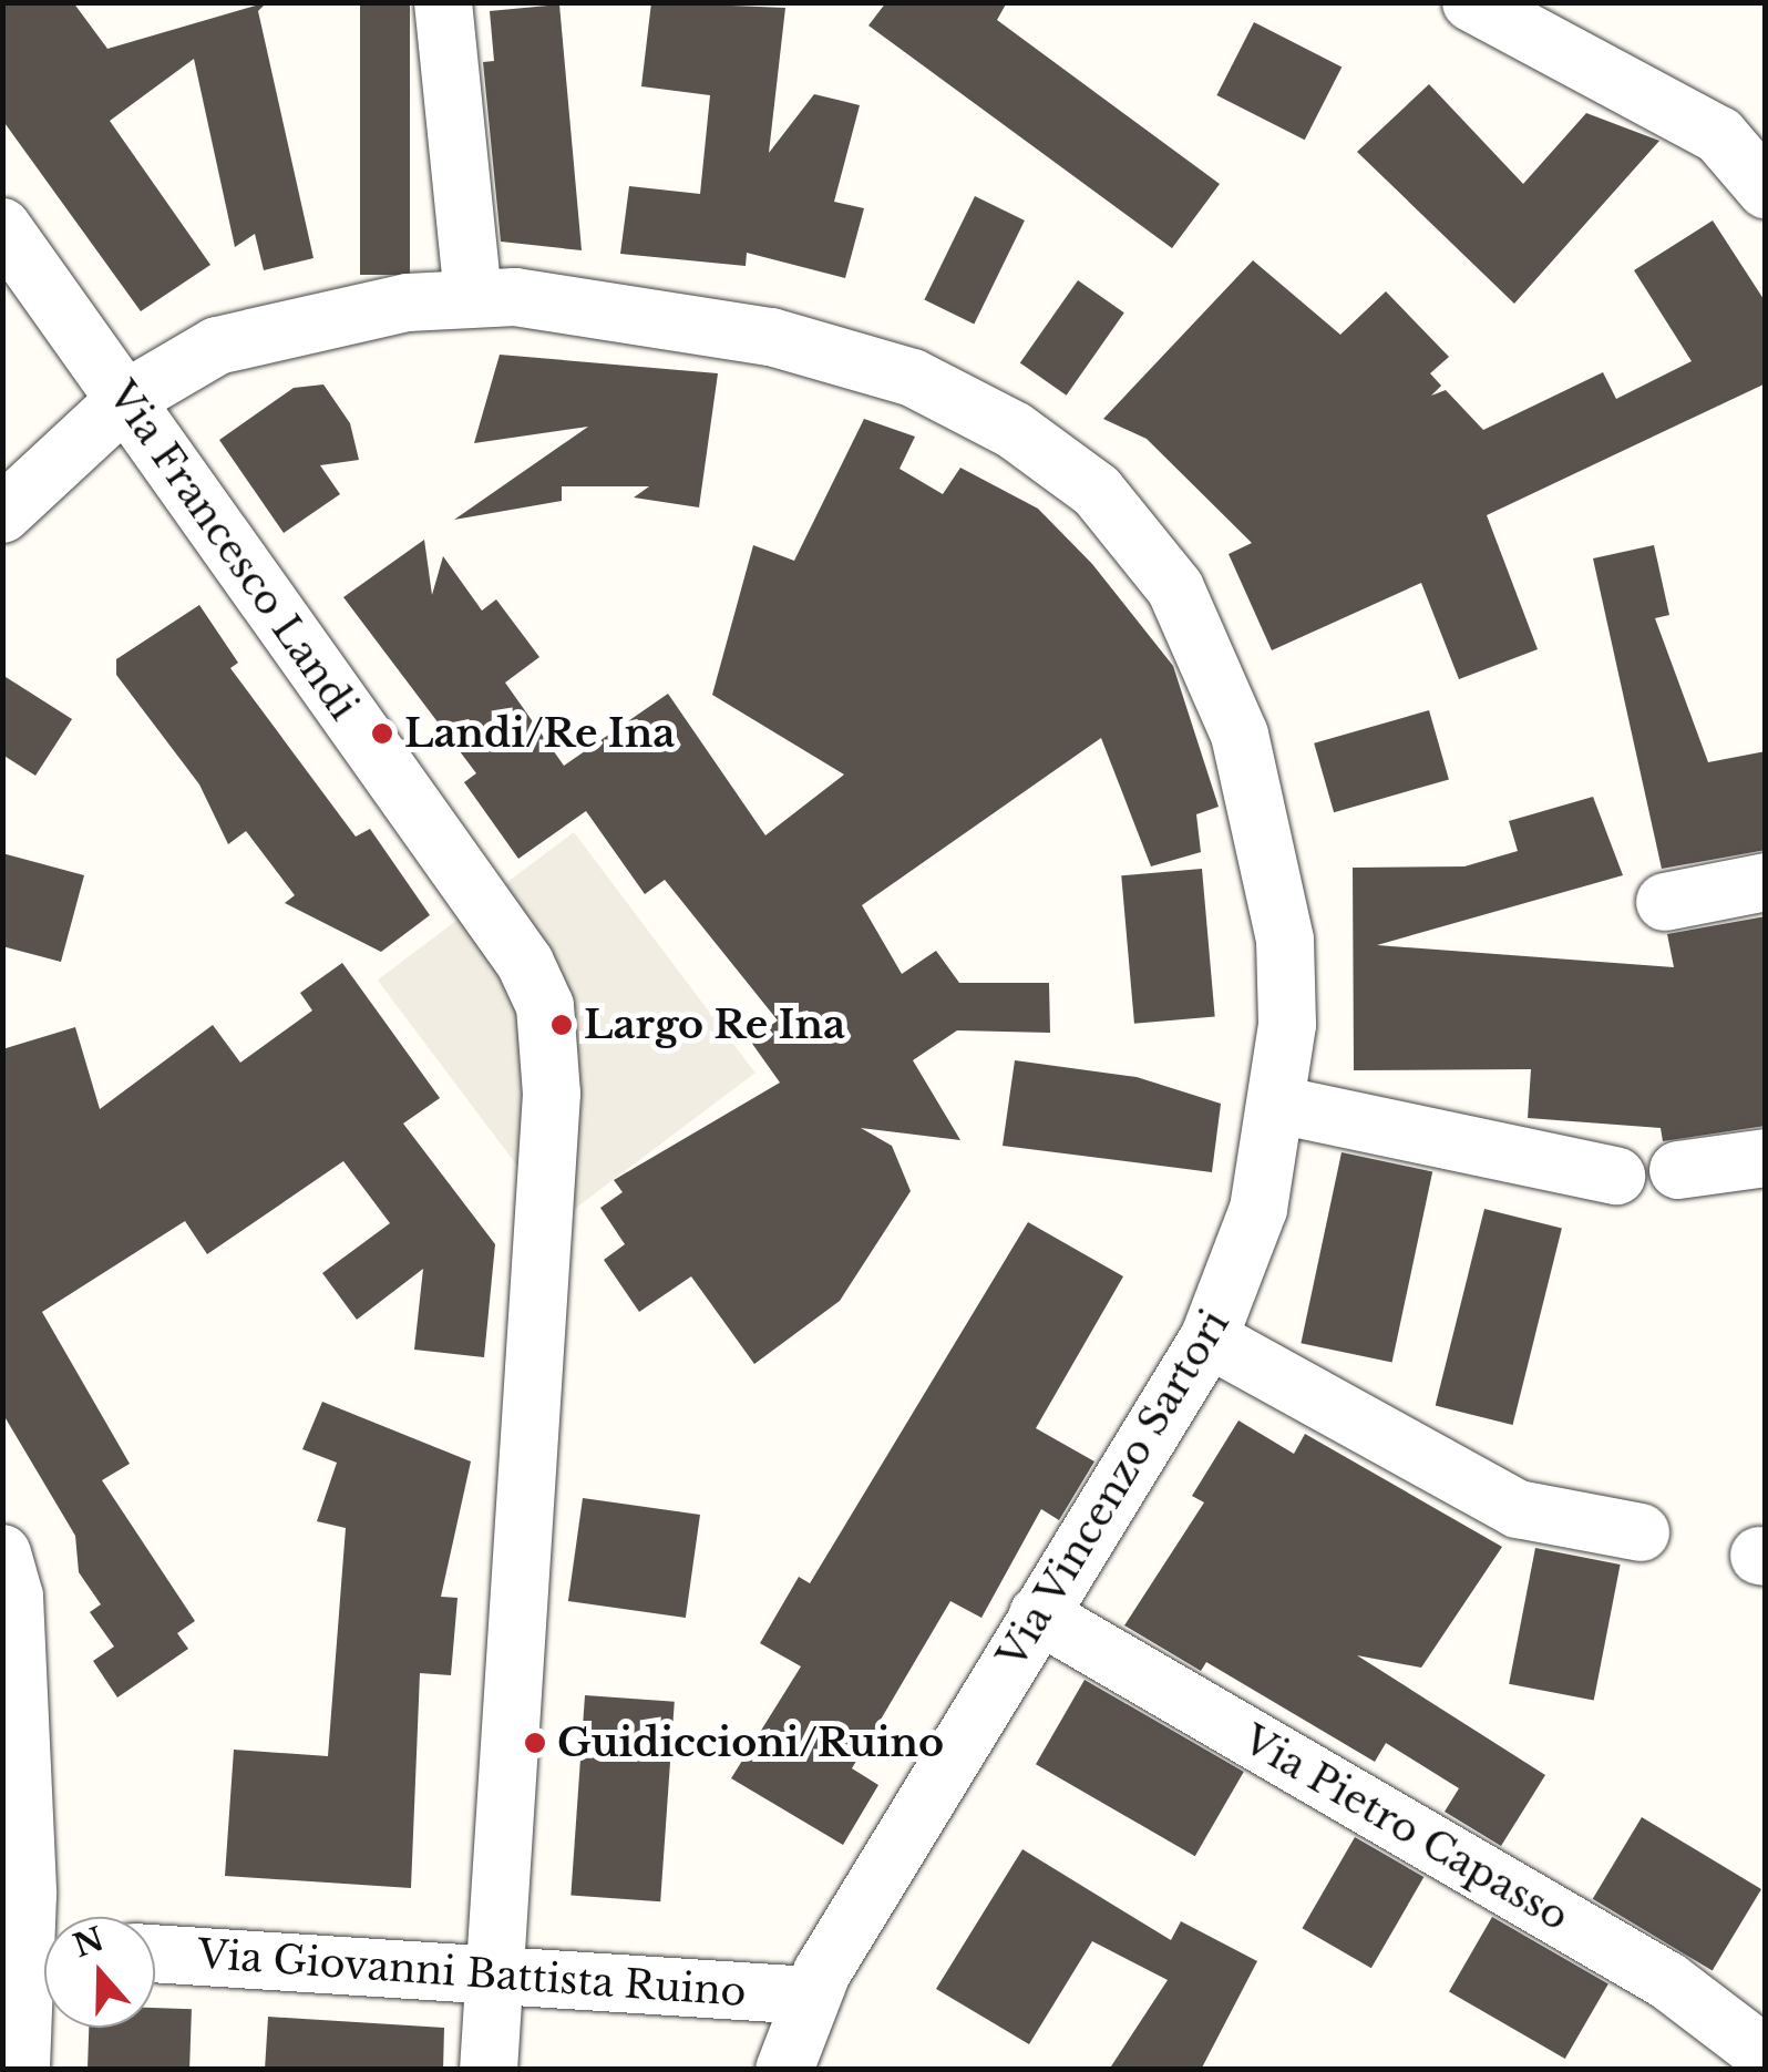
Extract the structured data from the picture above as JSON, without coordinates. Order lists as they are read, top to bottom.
{
  "streets": {
    "street": [
      "Via Francesco Landi",
      "Via Vincenzo Sartori",
      "Via Pietro Capasso",
      "Via Giovanni Battista Ruino"
    ]
  },
  "crossings": [
    ["Via Francesco Landi", "Via Vincenzo Sartori"],
    ["Via Francesco Landi", "Via Giovanni Battista Ruino"],
    ["Via Vincenzo Sartori", "Via Pietro Capasso"],
    ["Via Vincenzo Sartori", "Via Giovanni Battista Ruino"]
  ],
  "places": ["Landi/Re Ina", "Largo Re Ina", "Guidiccioni/Ruino"],
  "north": "top"
}
